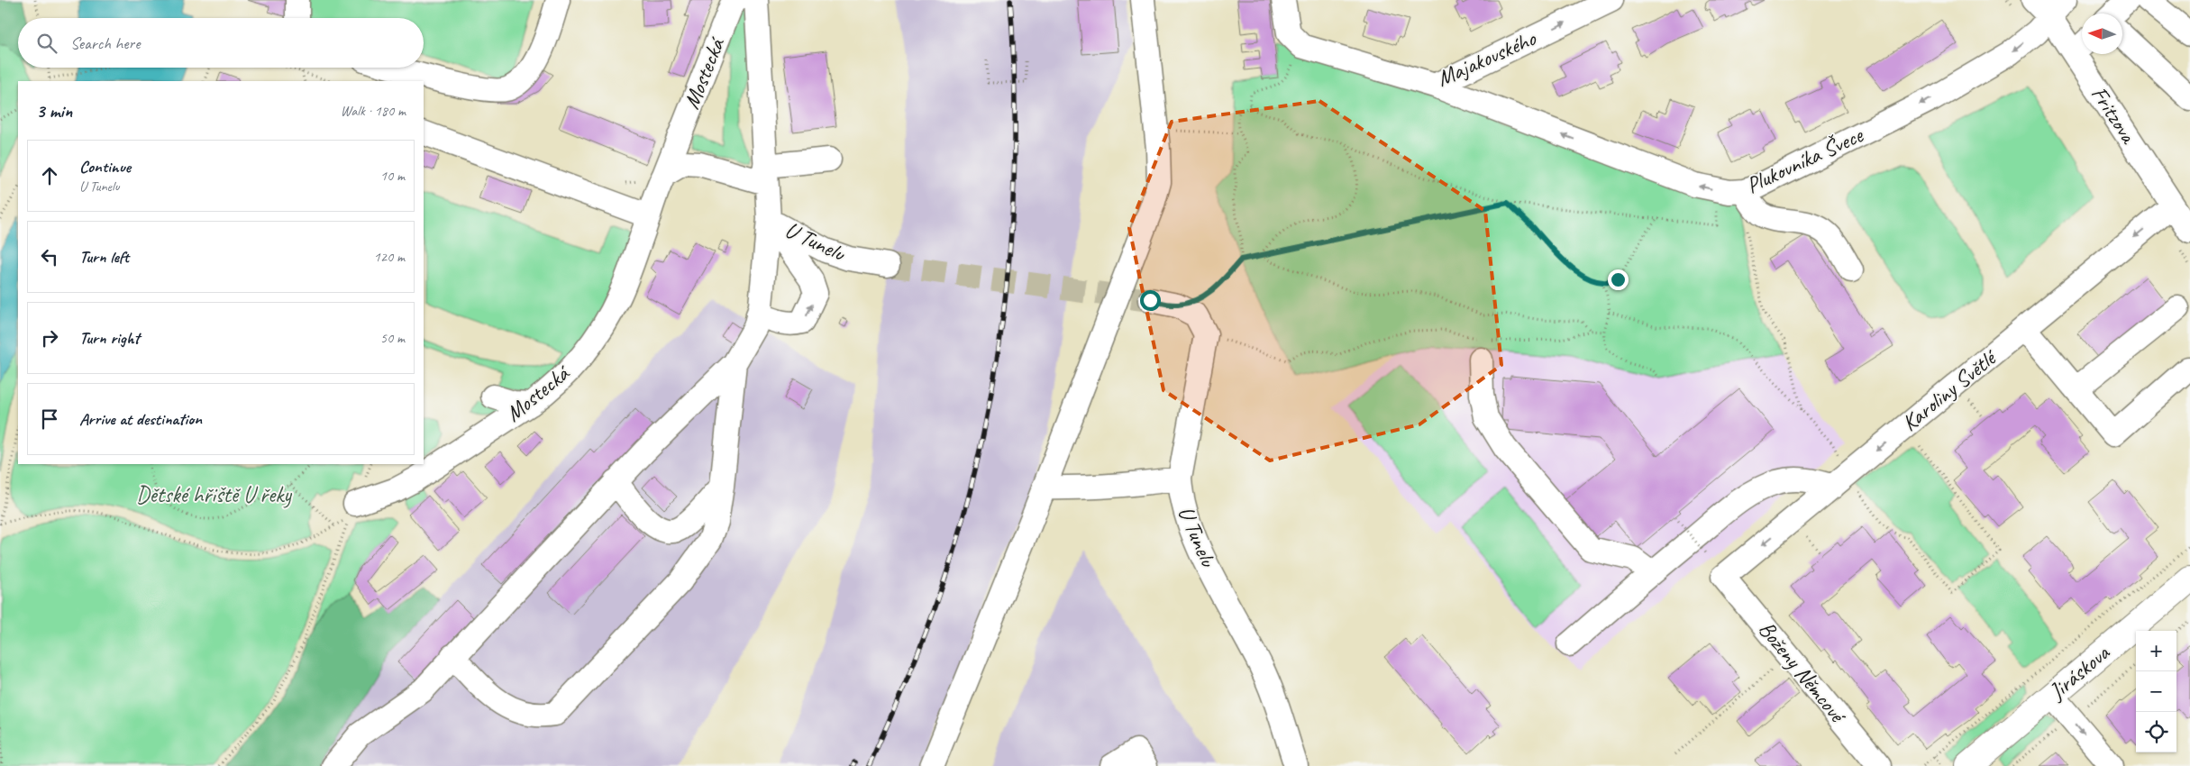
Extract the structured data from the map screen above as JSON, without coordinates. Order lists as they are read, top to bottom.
{
  "streets": {
    "main road": ["Jiráskova"],
    "street": [
      "Majakovského",
      "Mostecká",
      "Fritzova",
      "Plukovníka Švece",
      "U Tunelu",
      "Karoliny Světlé",
      "Boženy Němcové"
    ]
  },
  "crossings": [
    ["Majakovského", "Plukovníka Švece"],
    ["Mostecká", "U Tunelu"],
    ["Fritzova", "Plukovníka Švece"],
    ["Fritzova", "Karoliny Světlé"],
    ["Karoliny Světlé", "Boženy Němcové"]
  ],
  "one_way": ["Majakovského", "Plukovníka Švece"],
  "parks": ["Dětské hřiště U řeky"],
  "north": "left",
  "page": {
    "search": "Search here",
    "heading": ["3 min", "Walk · 180 m"],
    "list": [
      ["Continue", "U Tunelu", "10 m"],
      ["Turn left", "120 m"],
      ["Turn right", "50 m"],
      "Arrive at destination"
    ],
    "map_buttons": ["+", "−"]
  }
}
